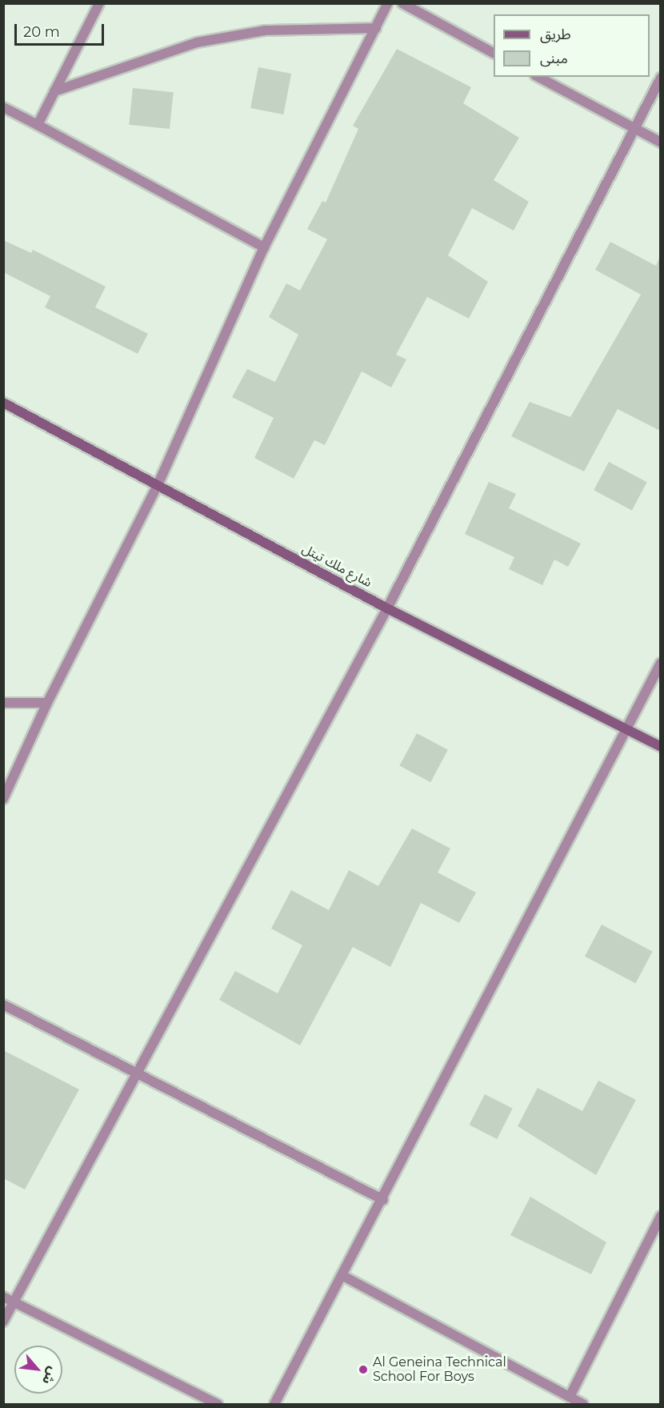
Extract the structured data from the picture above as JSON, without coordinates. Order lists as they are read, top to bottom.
{
  "streets": {
    "main road": ["شارع ملك تيتل"]
  },
  "places": ["Al Geneina Technical School For Boys"],
  "legend": ["طريق", "مبنى"],
  "scale_bar": "20 m",
  "north": "bottom right"
}
